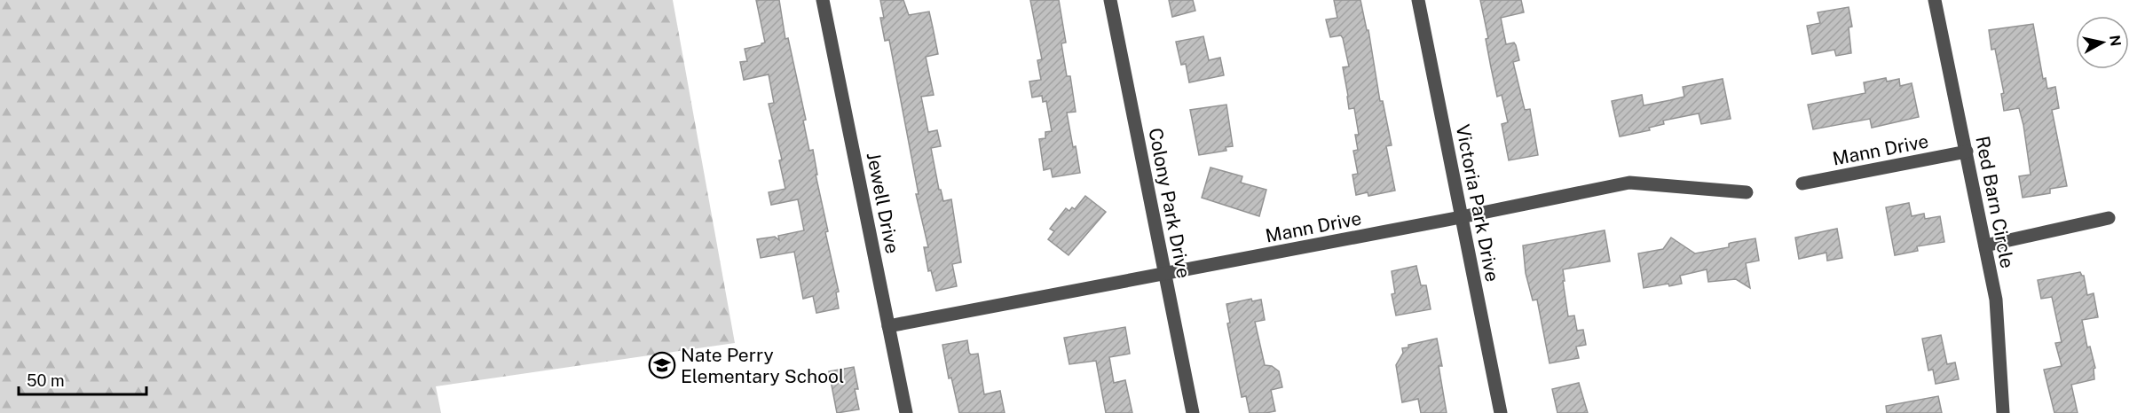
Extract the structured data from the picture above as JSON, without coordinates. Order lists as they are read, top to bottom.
{
  "streets": {
    "street": [
      "Mann Drive",
      "Red Barn Circle",
      "Jewell Drive",
      "Colony Park Drive",
      "Victoria Park Drive"
    ]
  },
  "crossings": [
    ["Mann Drive", "Red Barn Circle"],
    ["Mann Drive", "Jewell Drive"],
    ["Mann Drive", "Colony Park Drive"],
    ["Mann Drive", "Victoria Park Drive"]
  ],
  "places": {
    "school or university": ["Nate Perry Elementary School"]
  },
  "scale_bar": "50 m",
  "north": "right"
}
